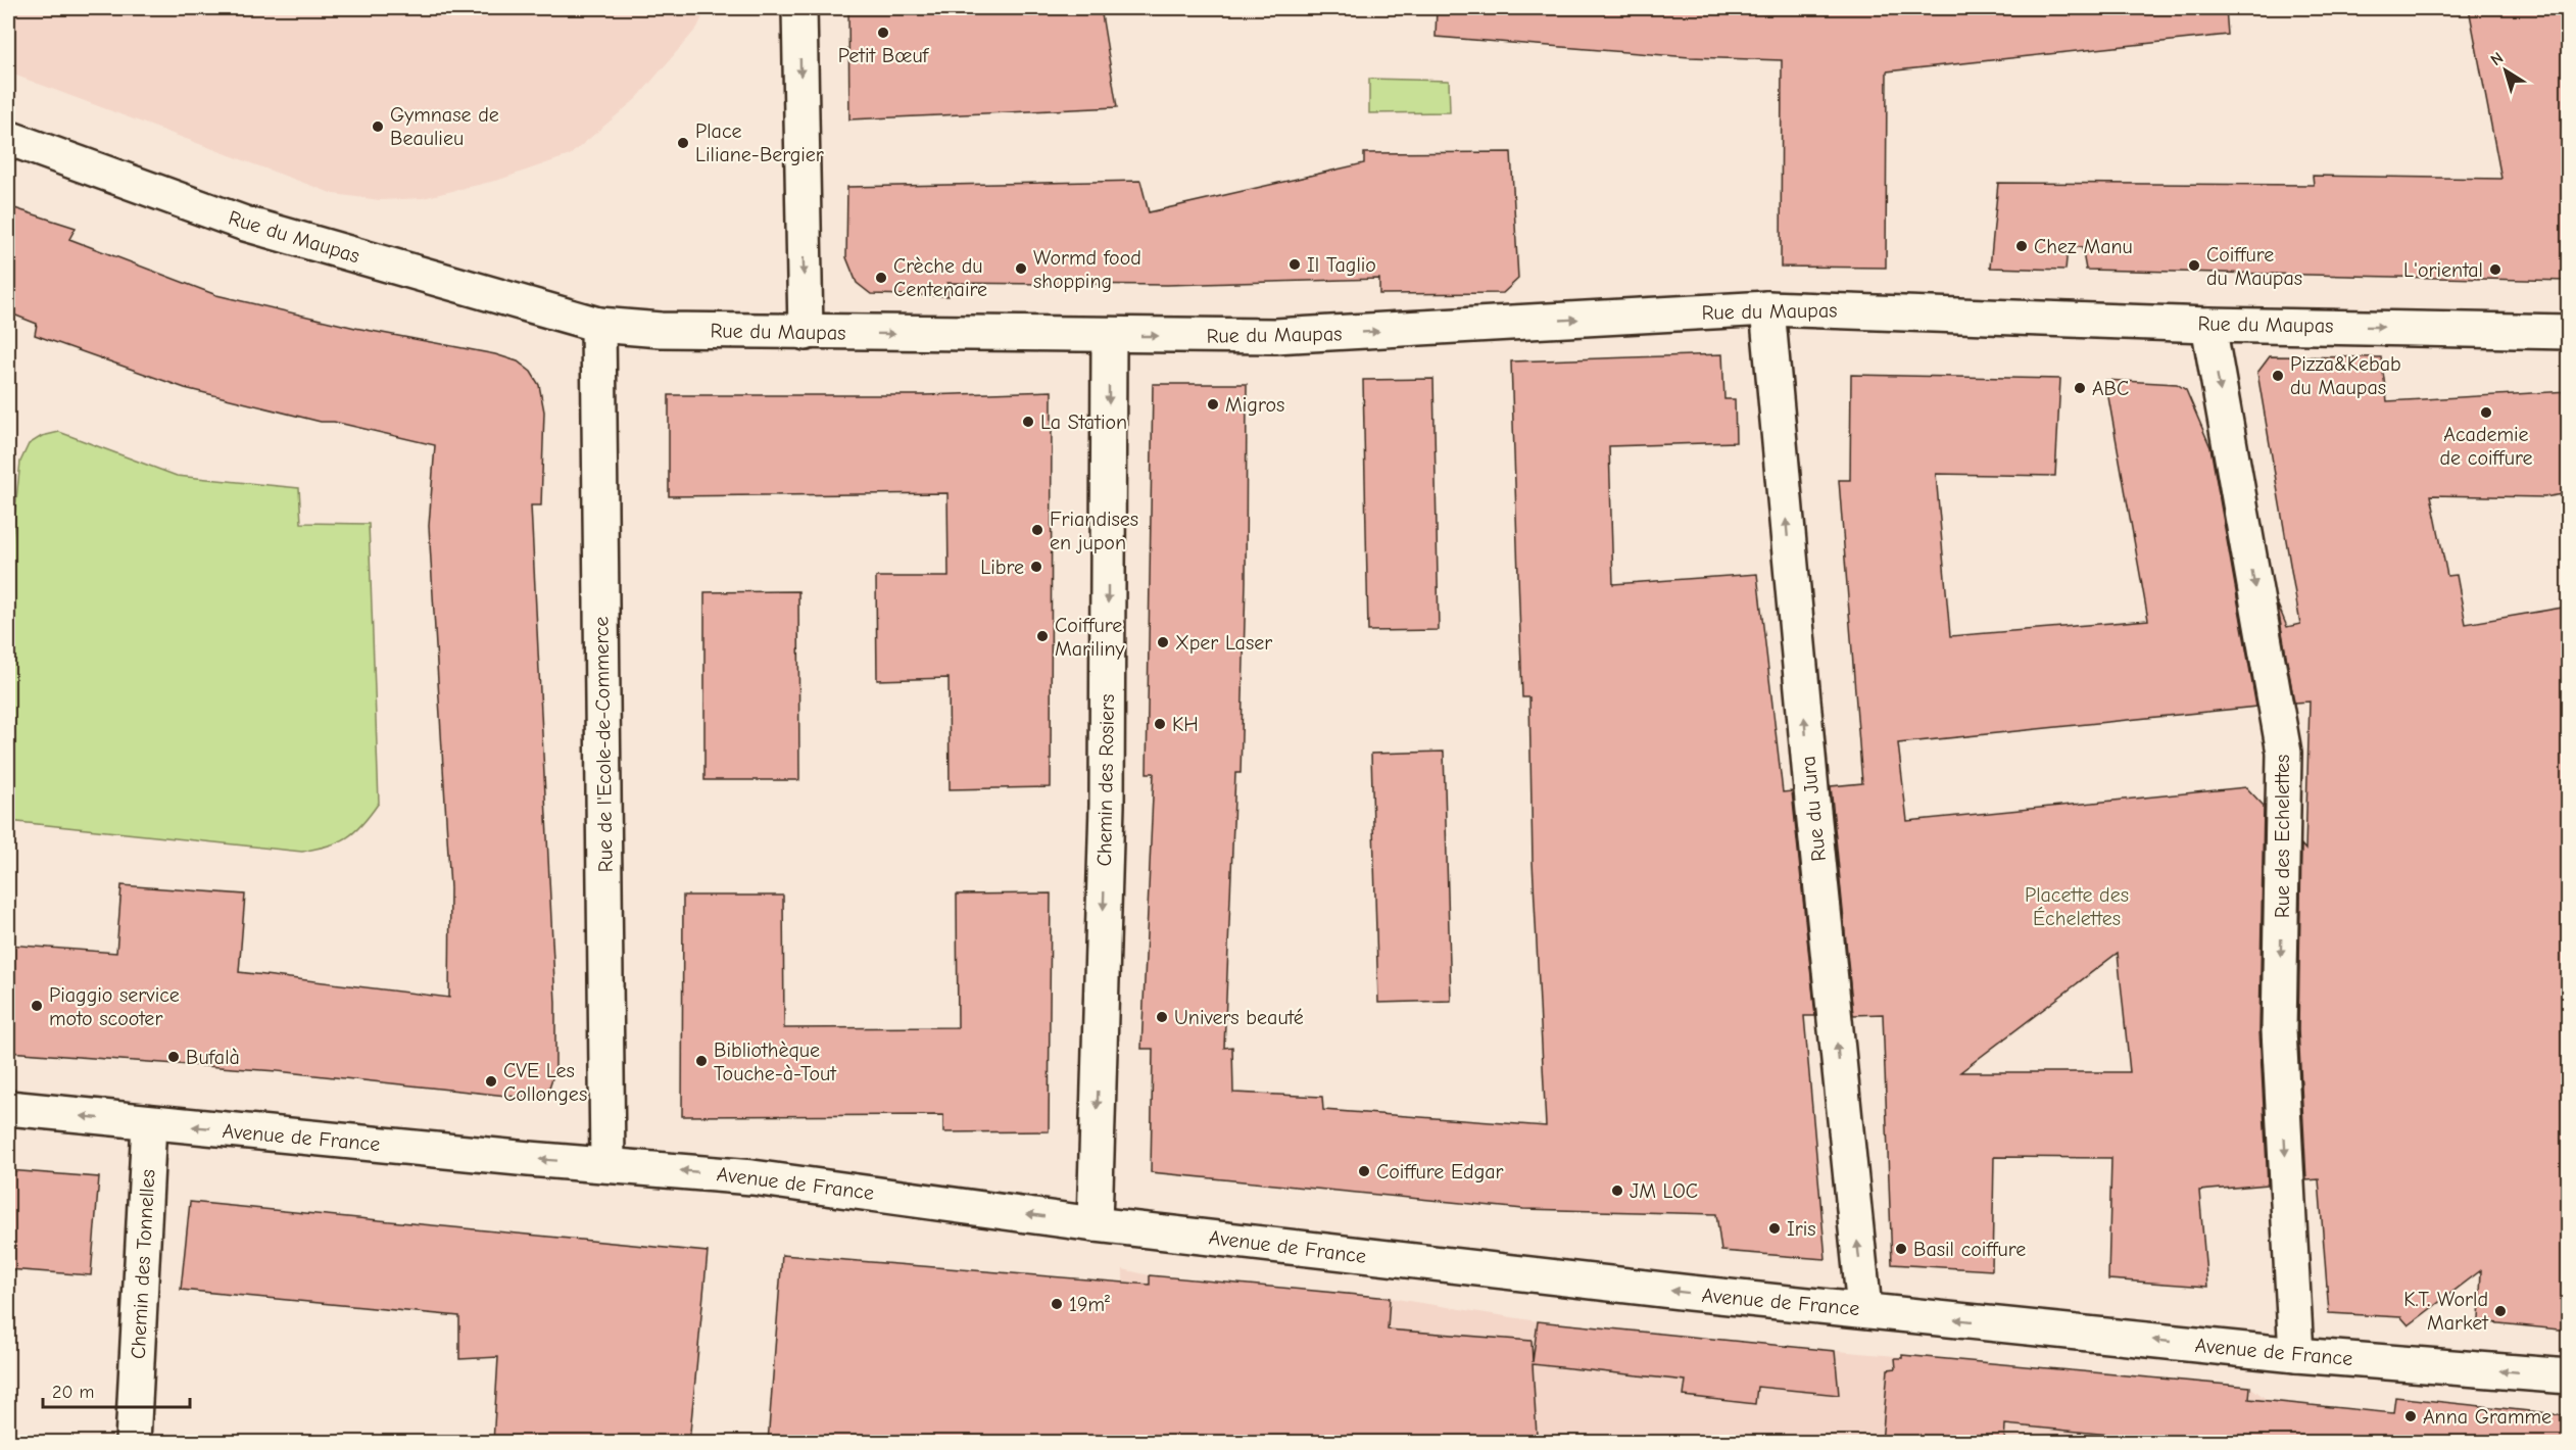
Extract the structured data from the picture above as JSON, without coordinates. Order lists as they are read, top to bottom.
{
  "streets": {
    "street": [
      "Rue du Maupas",
      "Rue de l'Ecole-de-Commerce",
      "Chemin des Rosiers",
      "Rue du Jura",
      "Rue des Echelettes",
      "Avenue de France",
      "Chemin des Tonnelles"
    ]
  },
  "crossings": [
    ["Rue du Maupas", "Rue de l'Ecole-de-Commerce"],
    ["Rue du Maupas", "Chemin des Rosiers"],
    ["Rue du Maupas", "Rue du Jura"],
    ["Rue du Maupas", "Rue des Echelettes"],
    ["Rue de l'Ecole-de-Commerce", "Avenue de France"],
    ["Chemin des Rosiers", "Avenue de France"],
    ["Rue du Jura", "Avenue de France"],
    ["Rue des Echelettes", "Avenue de France"],
    ["Avenue de France", "Chemin des Tonnelles"]
  ],
  "one_way": [
    "Rue du Maupas",
    "Chemin des Rosiers",
    "Rue du Jura",
    "Rue des Echelettes",
    "Avenue de France"
  ],
  "parks": ["Placette des Échelettes"],
  "places": [
    "Petit Bœuf",
    "Gymnase de Beaulieu",
    "Place Liliane-Bergier",
    "Chez Manu",
    "Il Taglio",
    "Coiffure du Maupas",
    "Wormd food shopping",
    "L'oriental",
    "Crèche du Centenaire",
    "Pizza&Kebab du Maupas",
    "ABC",
    "Migros",
    "Academie de coiffure",
    "La Station",
    "Friandises en jupon",
    "Libre",
    "Coiffure Mariliny",
    "Xper Laser",
    "KH",
    "Piaggio service moto scooter",
    "Univers beauté",
    "Bufalà",
    "Bibliothèque Touche-à-Tout",
    "CVE Les Collonges",
    "Coiffure Edgar",
    "JM LOC",
    "Iris",
    "Basil coiffure",
    "19m²",
    "K.T. World Market",
    "Anna Gramme"
  ],
  "scale_bar": "20 m",
  "north": "top left"
}
